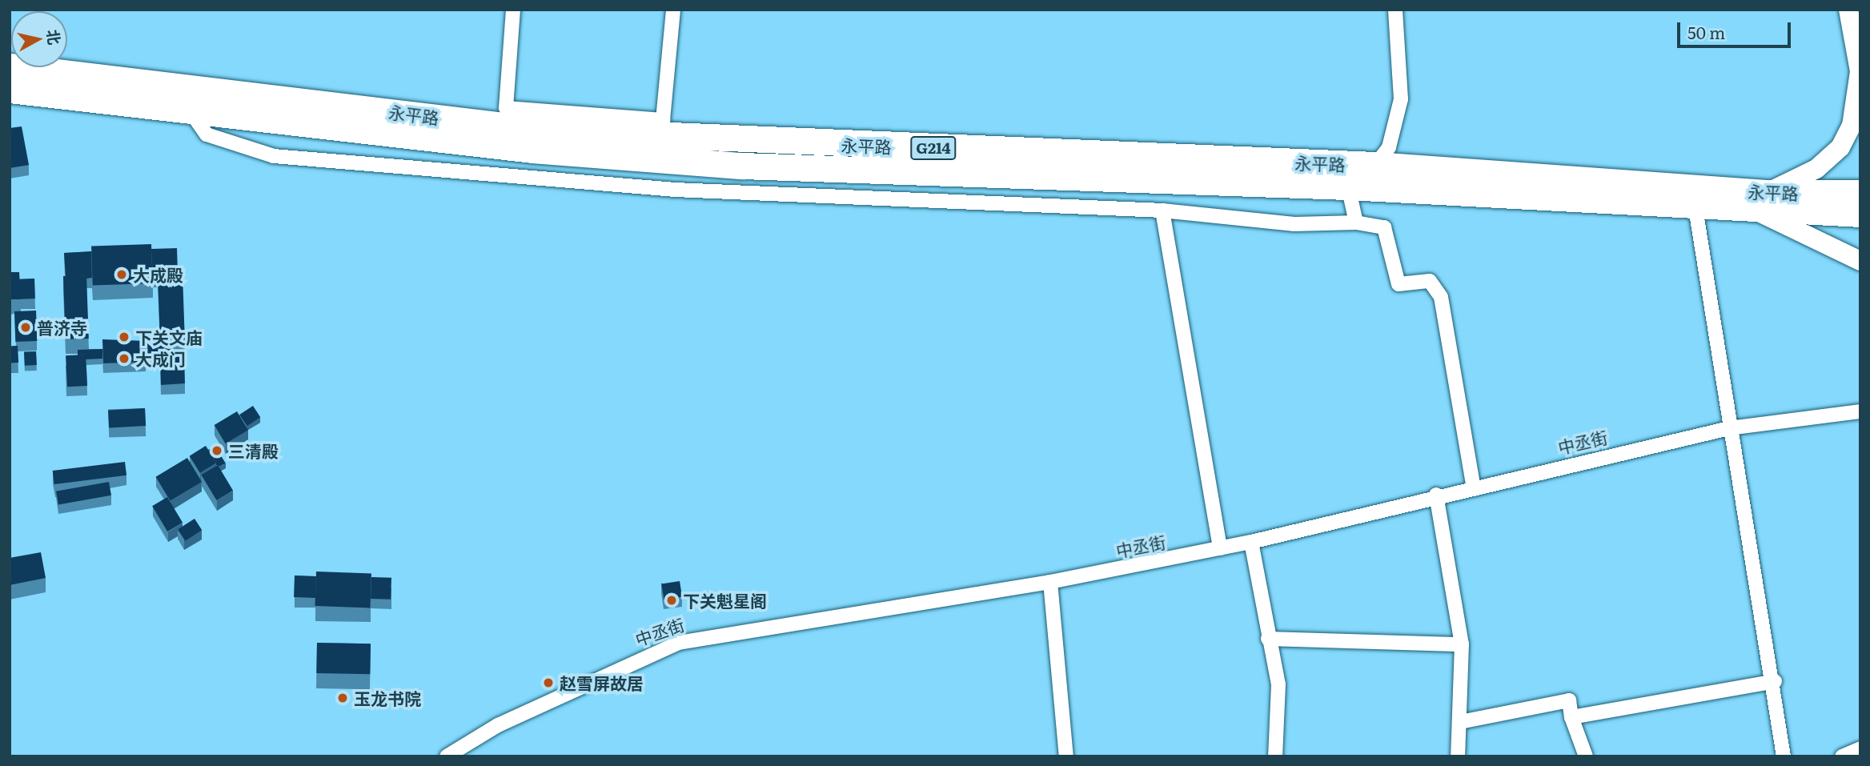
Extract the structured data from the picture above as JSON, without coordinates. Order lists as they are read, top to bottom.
{
  "streets": {
    "highway": ["永平路", "G214"],
    "street": ["中丞街"]
  },
  "places": [
    "大成殿",
    "普济寺",
    "下关文庙",
    "大成门",
    "三清殿",
    "下关魁星阁",
    "赵雪屏故居",
    "玉龙书院"
  ],
  "scale_bar": "50 m",
  "north": "right"
}
